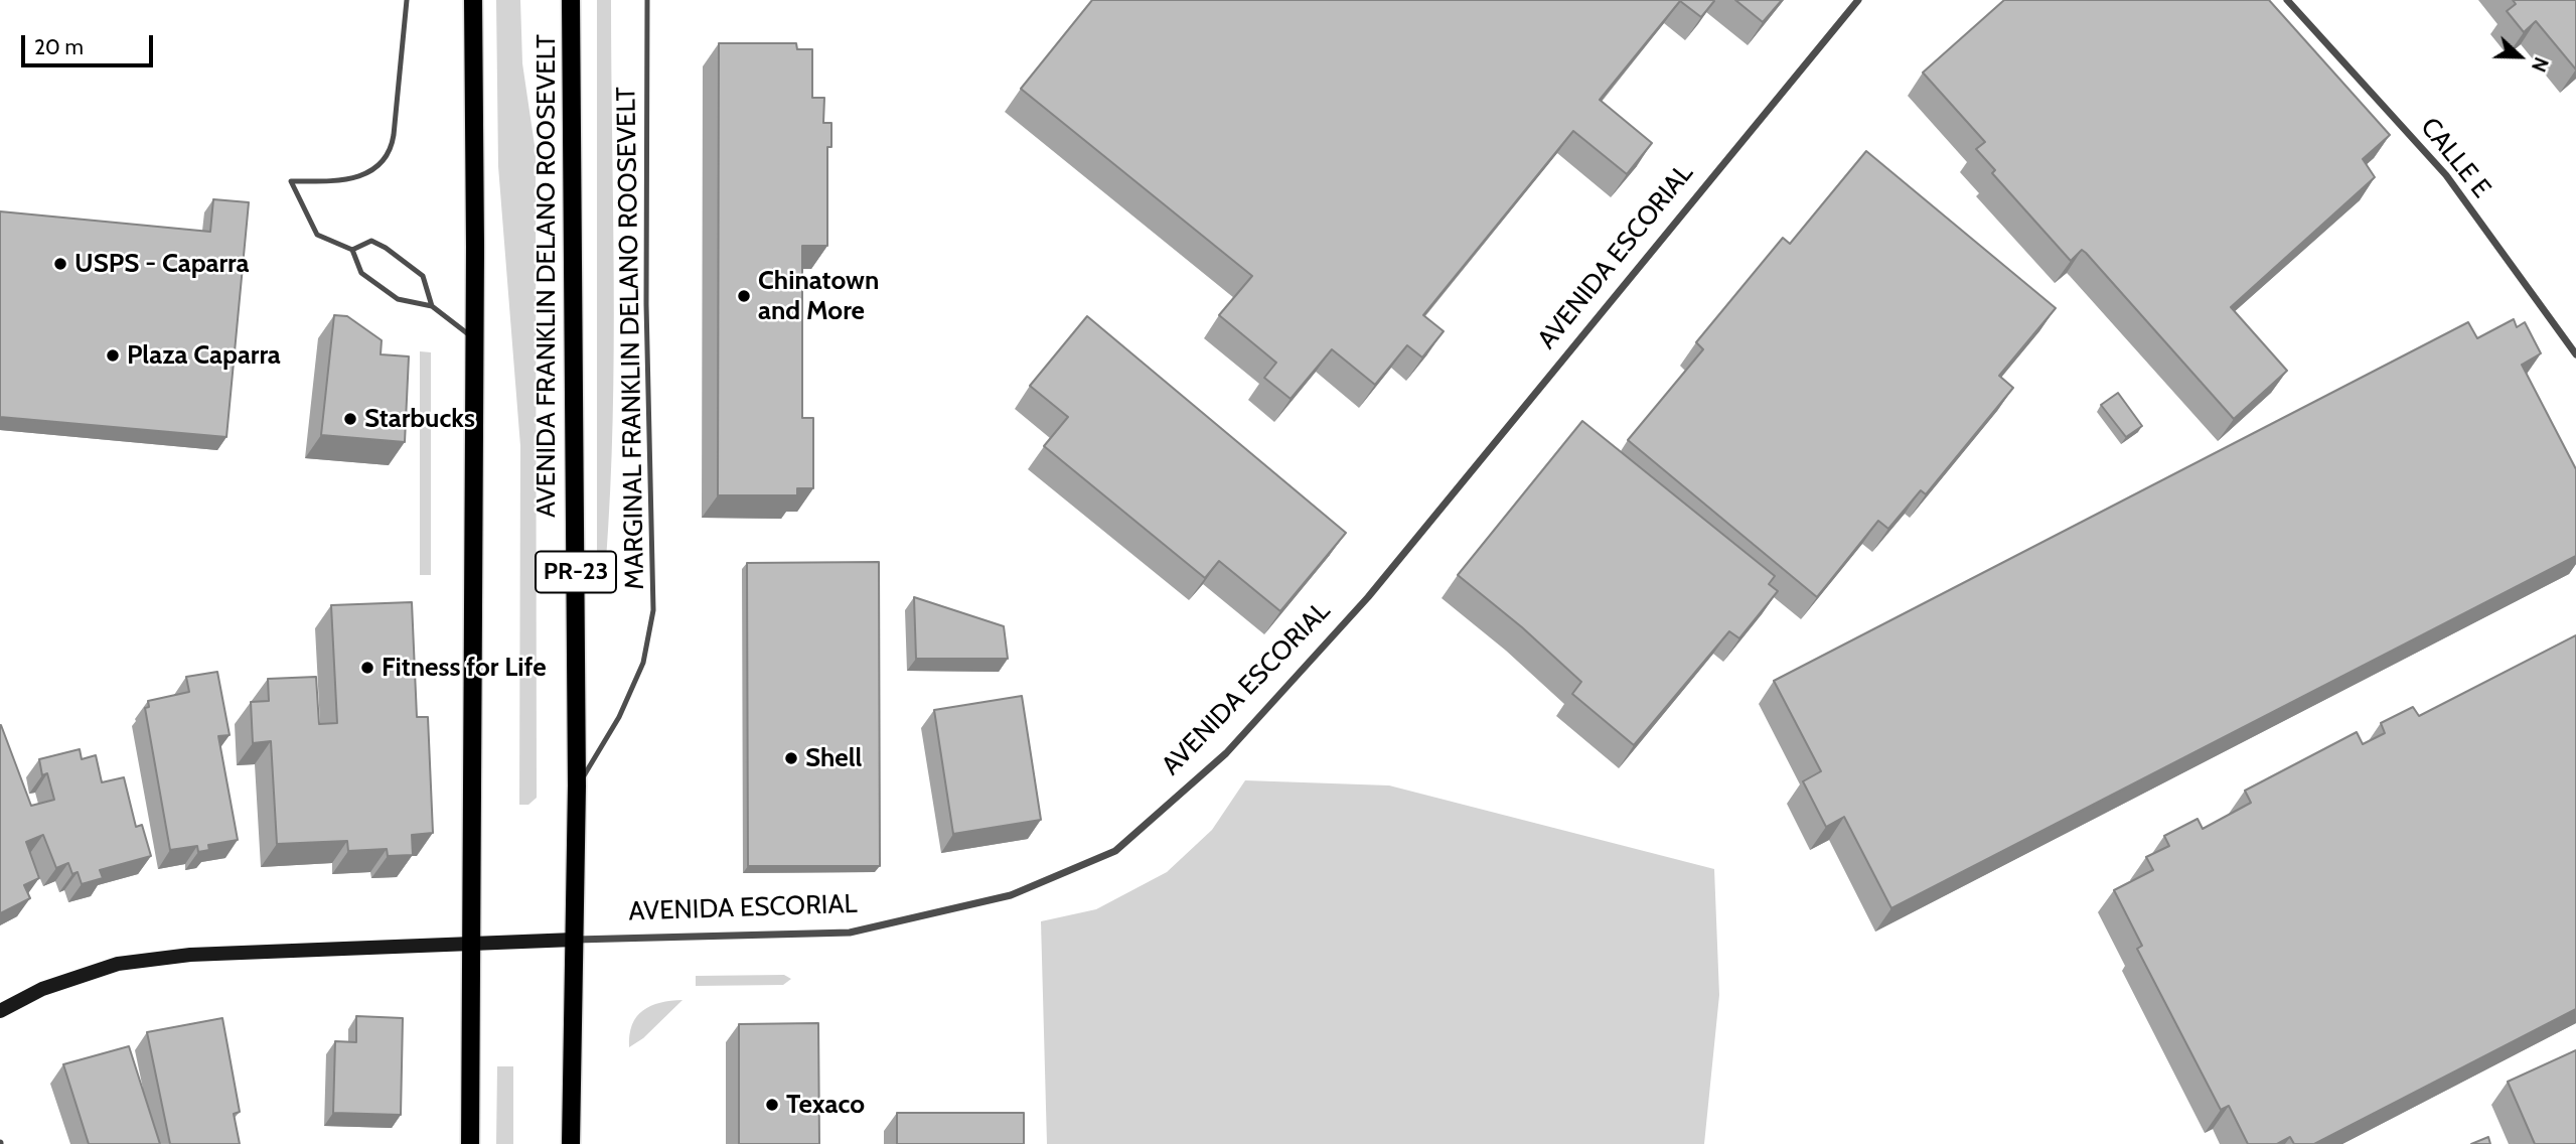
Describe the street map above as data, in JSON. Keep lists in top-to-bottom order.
{
  "streets": {
    "main road": ["AVENIDA FRANKLIN DELANO ROOSEVELT", "PR-23"],
    "street": ["CALLE E", "AVENIDA ESCORIAL"],
    "lane": ["MARGINAL FRANKLIN DELANO ROOSEVELT"]
  },
  "crossings": [
    ["AVENIDA ESCORIAL", "AVENIDA FRANKLIN DELANO ROOSEVELT"],
    ["AVENIDA FRANKLIN DELANO ROOSEVELT", "MARGINAL FRANKLIN DELANO ROOSEVELT"]
  ],
  "places": [
    "USPS - Caparra",
    "Chinatown and More",
    "Plaza Caparra",
    "Starbucks",
    "Fitness for Life",
    "Shell",
    "Texaco"
  ],
  "scale_bar": "20 m",
  "north": "right"
}
